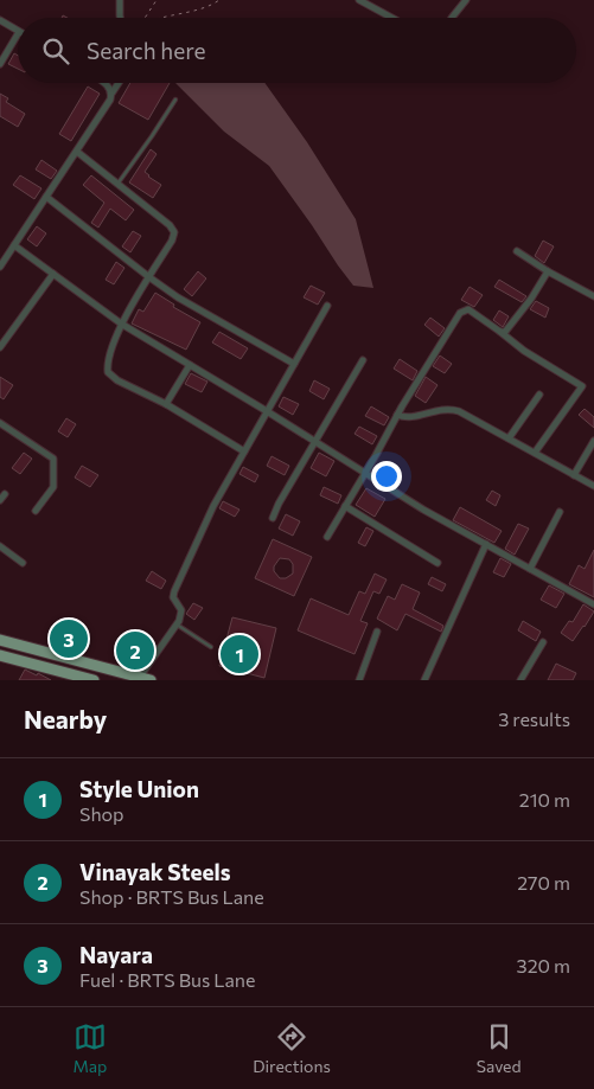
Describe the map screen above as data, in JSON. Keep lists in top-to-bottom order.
{
  "page": {
    "search": "Search here",
    "pins": ["3", "2", "1"],
    "heading": ["Nearby", "3 results"],
    "list": [
      {
        "mark": "1",
        "name": "Style Union",
        "note": "Shop",
        "value": "210 m"
      },
      {
        "mark": "2",
        "name": "Vinayak Steels",
        "note": "Shop · BRTS Bus Lane",
        "value": "270 m"
      },
      {
        "mark": "3",
        "name": "Nayara",
        "note": "Fuel · BRTS Bus Lane",
        "value": "320 m"
      }
    ],
    "nav": ["Map", "Directions", "Saved"]
  }
}
